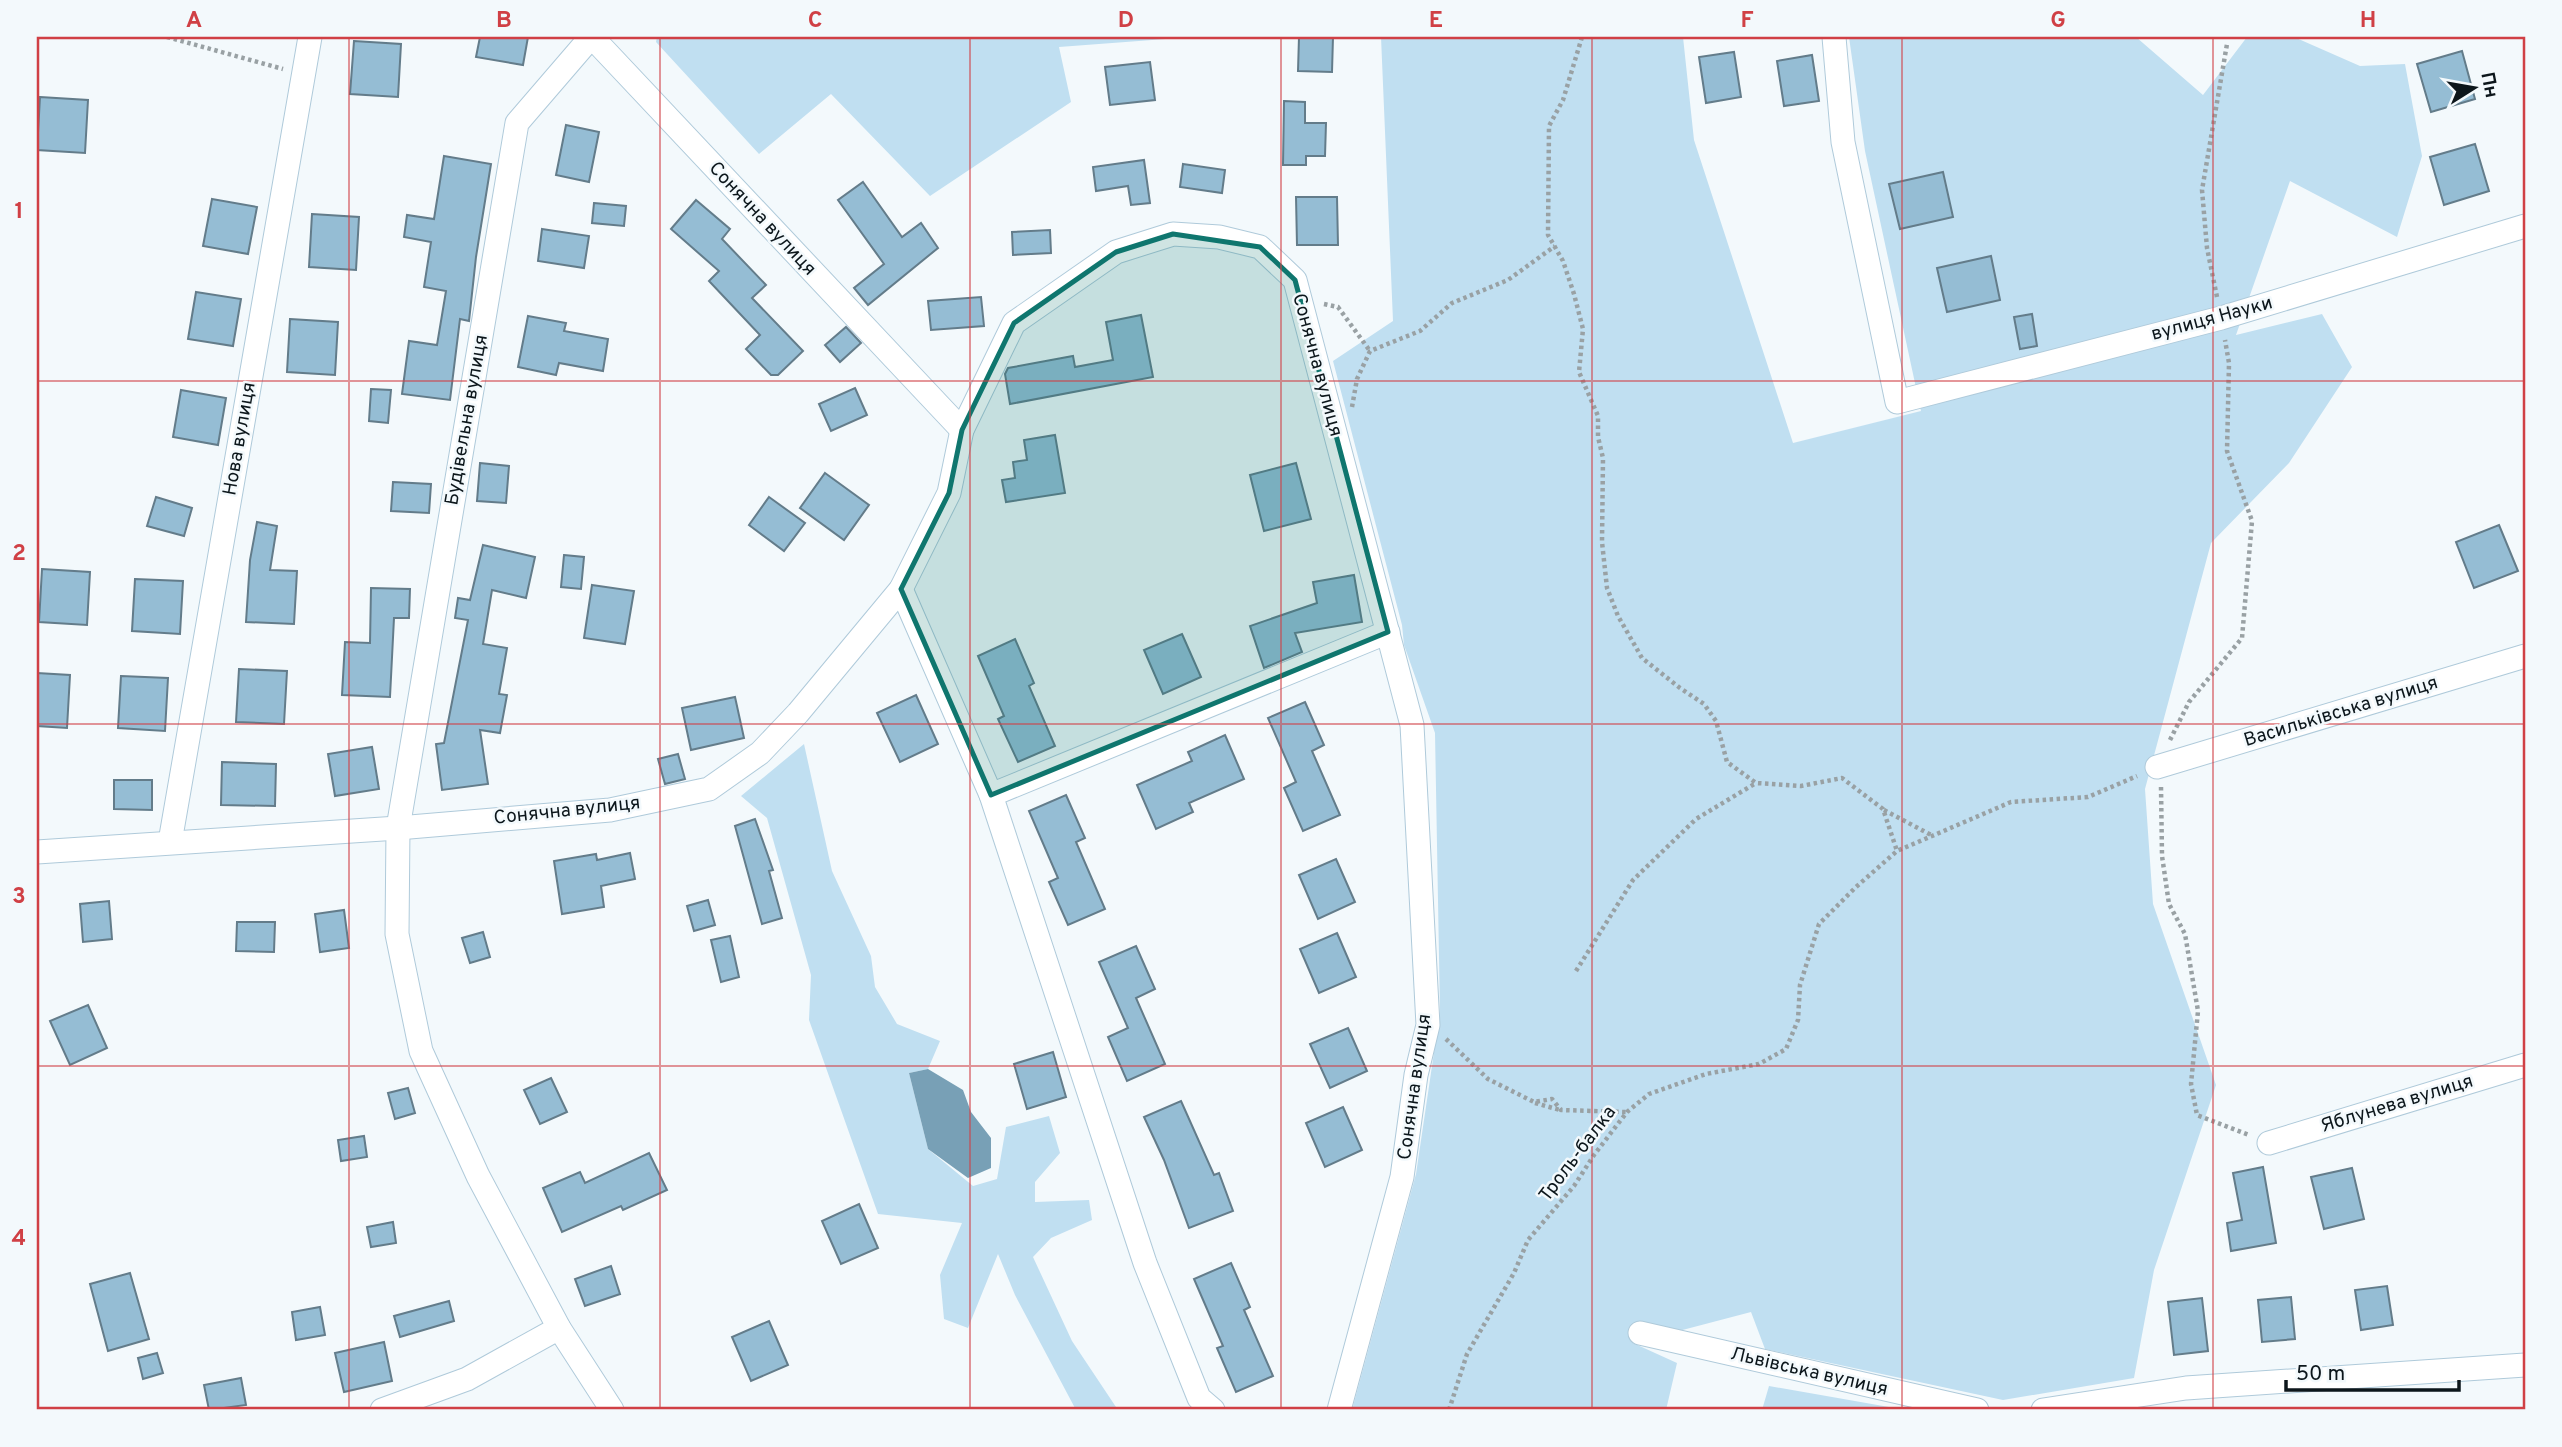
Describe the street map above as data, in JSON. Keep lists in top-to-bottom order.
{
  "streets": {
    "street": [
      "Сонячна вулиця",
      "вулиця Науки",
      "Будівельна вулиця",
      "Нова вулиця",
      "Васильківська вулиця",
      "Яблунева вулиця",
      "Львівська вулиця"
    ],
    "path": ["Троль-балка"]
  },
  "crossings": [
    ["Сонячна вулиця", "Будівельна вулиця"],
    ["Сонячна вулиця", "Нова вулиця"],
    ["Васильківська вулиця", "Троль-балка"]
  ],
  "scale_bar": "50 m",
  "north": "right",
  "grid": {
    "columns": [
      "A",
      "B",
      "C",
      "D",
      "E",
      "F",
      "G",
      "H"
    ],
    "rows": [
      "1",
      "2",
      "3",
      "4"
    ]
  }
}
